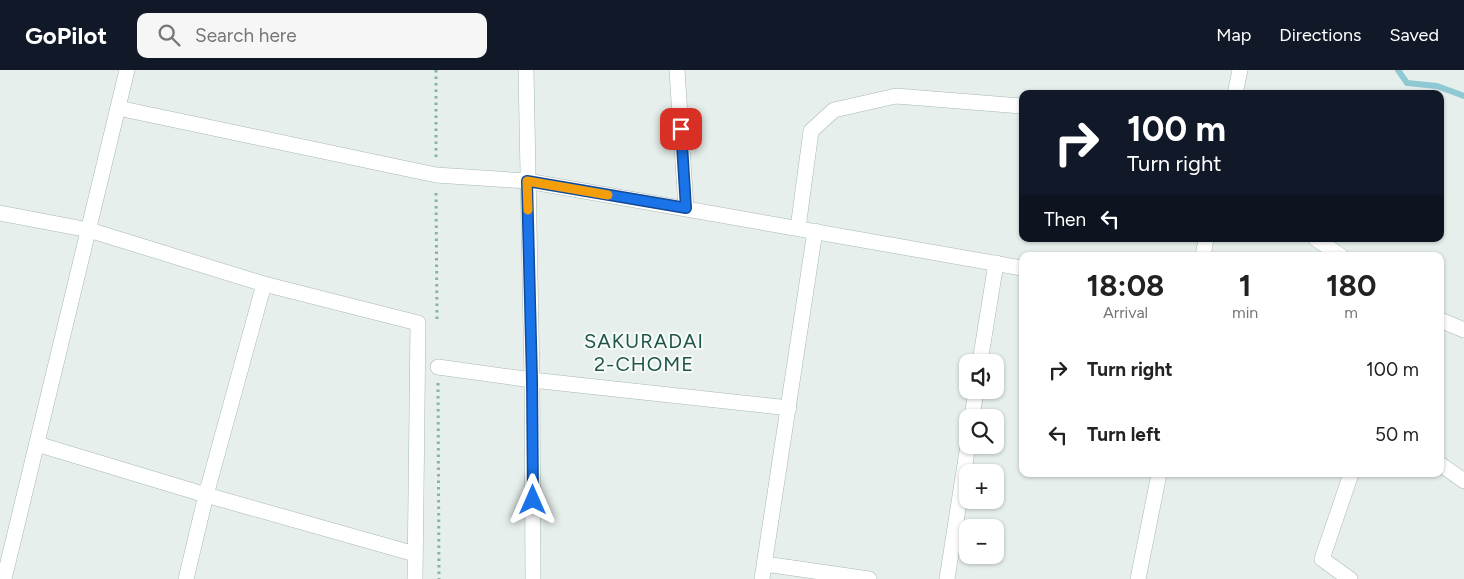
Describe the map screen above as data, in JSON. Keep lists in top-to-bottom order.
{
  "districts": ["SAKURADAI 2-CHOME"],
  "page": {
    "header": "GoPilot",
    "search": "Search here",
    "nav": ["Map", "Directions", "Saved"],
    "turn": ["100 m", "Turn right"],
    "then": "Then",
    "eta": [
      "18:08",
      "Arrival",
      "1",
      "min",
      "180",
      "m"
    ],
    "list": [
      {
        "name": "Turn right",
        "value": "100 m"
      },
      {
        "name": "Turn left",
        "value": "50 m"
      }
    ],
    "map_buttons": ["+", "−"]
  }
}
